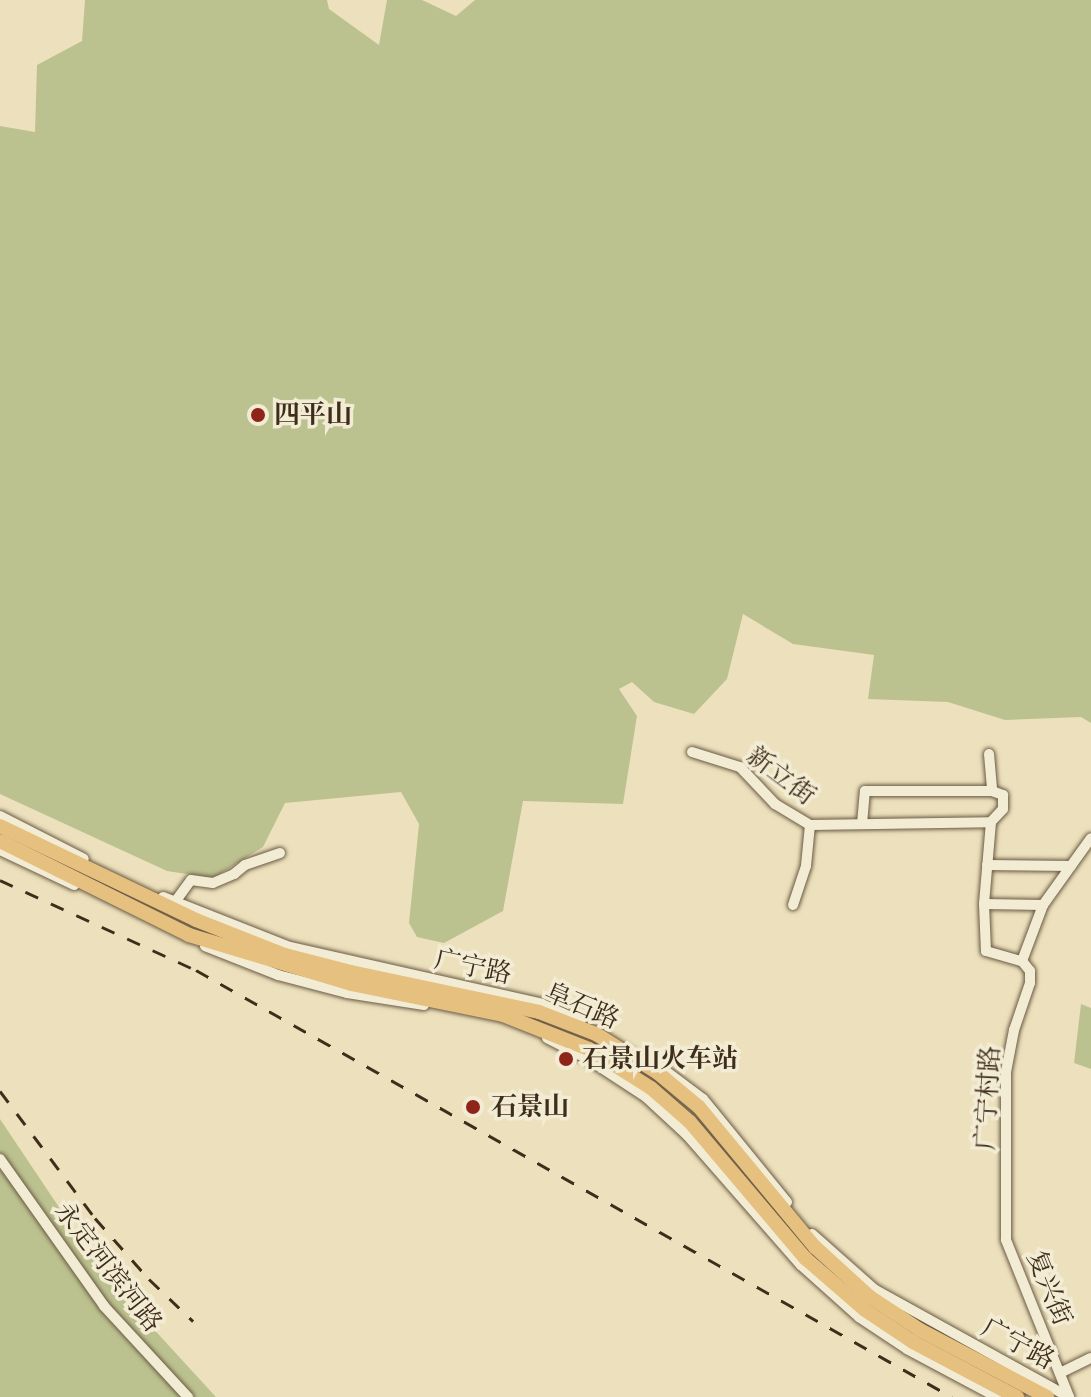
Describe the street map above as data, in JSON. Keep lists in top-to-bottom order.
{
  "streets": {
    "highway": ["阜石路"],
    "street": [
      "新立街",
      "广宁路",
      "广宁村路",
      "永定河滨河路",
      "复兴街"
    ]
  },
  "crossings": [
    ["广宁路", "复兴街"],
    ["广宁村路", "复兴街"]
  ],
  "places": ["四平山", "石景山火车站", "石景山"]
}
